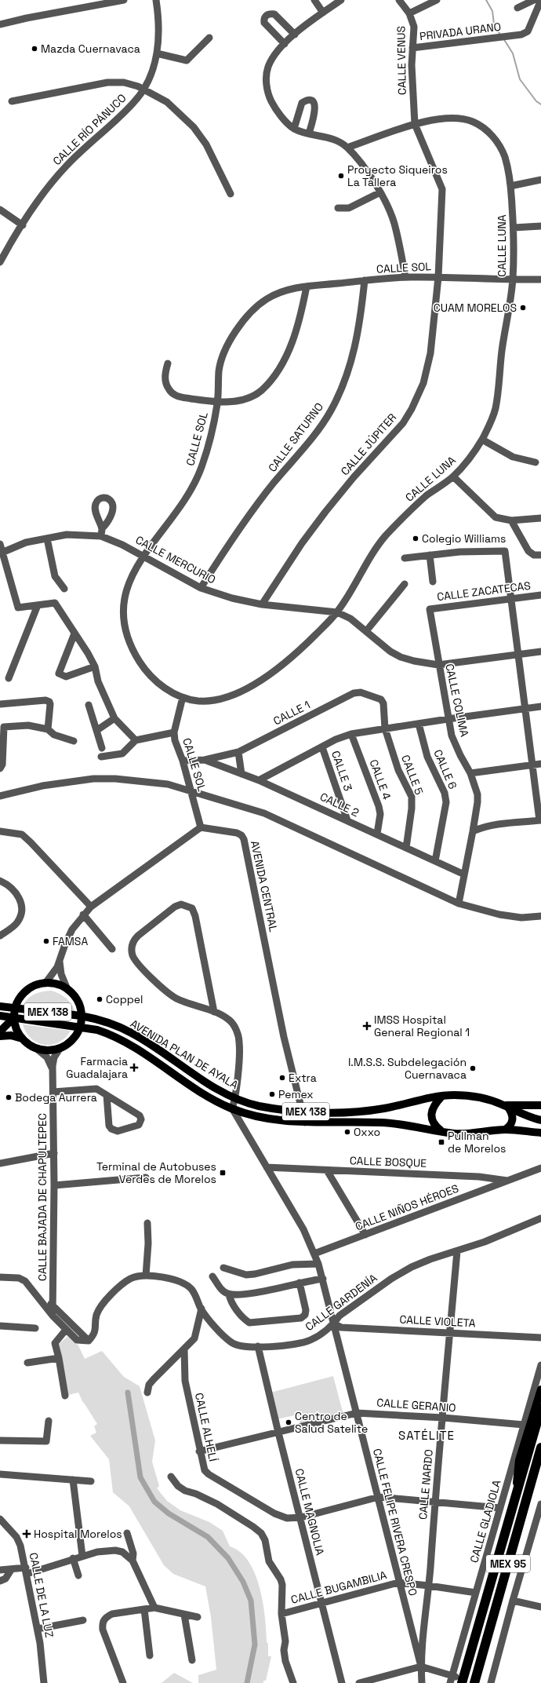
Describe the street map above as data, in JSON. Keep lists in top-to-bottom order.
{
  "streets": {
    "highway": ["MEX 95"],
    "main road": ["MEX 138", "AVENIDA PLAN DE AYALA"],
    "street": [
      "PRIVADA URANO",
      "CALLE VENUS",
      "CALLE RÍO PÁNUCO",
      "CALLE LUNA",
      "CALLE SOL",
      "CALLE SATURNO",
      "CALLE JÚPITER",
      "CALLE MERCURIO",
      "CALLE ZACATECAS",
      "CALLE COLIMA",
      "CALLE 1",
      "CALLE 6",
      "CALLE 3",
      "CALLE 5",
      "CALLE 4",
      "CALLE 2",
      "AVENIDA CENTRAL",
      "CALLE BOSQUE",
      "CALLE BAJADA DE CHAPULTEPEC",
      "CALLE NIÑOS HÉROES",
      "CALLE GARDENÍA",
      "CALLE VIOLETA",
      "CALLE GERANIO",
      "CALLE ALHELÍ",
      "CALLE NARDO",
      "CALLE MAGNOLIA",
      "CALLE GLADIOLA",
      "CALLE FELIPE RIVERA CRESPO",
      "CALLE BUGAMBILIA",
      "CALLE DE LA LUZ"
    ]
  },
  "crossings": [
    ["PRIVADA URANO", "CALLE VENUS"],
    ["CALLE VENUS", "CALLE LUNA"],
    ["CALLE VENUS", "CALLE SOL"],
    ["CALLE VENUS", "CALLE JÚPITER"],
    ["CALLE LUNA", "CALLE SOL"],
    ["CALLE LUNA", "CALLE MERCURIO"],
    ["CALLE SOL", "CALLE SATURNO"],
    ["CALLE SOL", "CALLE JÚPITER"],
    ["CALLE SOL", "CALLE MERCURIO"],
    ["CALLE SOL", "CALLE 1"],
    ["CALLE SOL", "AVENIDA CENTRAL"],
    ["CALLE SATURNO", "CALLE MERCURIO"],
    ["CALLE JÚPITER", "CALLE MERCURIO"],
    ["CALLE MERCURIO", "CALLE COLIMA"],
    ["CALLE ZACATECAS", "CALLE COLIMA"],
    ["CALLE COLIMA", "CALLE 2"],
    ["CALLE 1", "CALLE 5"],
    ["CALLE 1", "CALLE 2"],
    ["CALLE 6", "CALLE 2"],
    ["CALLE 3", "CALLE 2"],
    ["CALLE 5", "CALLE 2"],
    ["CALLE 4", "CALLE 2"],
    ["AVENIDA CENTRAL", "AVENIDA PLAN DE AYALA"],
    ["AVENIDA PLAN DE AYALA", "CALLE FELIPE RIVERA CRESPO"],
    ["CALLE BOSQUE", "CALLE NIÑOS HÉROES"],
    ["CALLE BOSQUE", "CALLE FELIPE RIVERA CRESPO"],
    ["CALLE NIÑOS HÉROES", "CALLE FELIPE RIVERA CRESPO"],
    ["CALLE GARDENÍA", "CALLE VIOLETA"],
    ["CALLE GARDENÍA", "CALLE NARDO"],
    ["CALLE GARDENÍA", "CALLE MAGNOLIA"],
    ["CALLE GARDENÍA", "CALLE FELIPE RIVERA CRESPO"],
    ["CALLE VIOLETA", "CALLE NARDO"],
    ["CALLE VIOLETA", "CALLE FELIPE RIVERA CRESPO"],
    ["CALLE GERANIO", "CALLE ALHELÍ"],
    ["CALLE GERANIO", "CALLE NARDO"],
    ["CALLE GERANIO", "CALLE MAGNOLIA"],
    ["CALLE GERANIO", "CALLE GLADIOLA"],
    ["CALLE GERANIO", "CALLE FELIPE RIVERA CRESPO"],
    ["CALLE ALHELÍ", "CALLE MAGNOLIA"],
    ["CALLE NARDO", "CALLE FELIPE RIVERA CRESPO"],
    ["CALLE NARDO", "CALLE BUGAMBILIA"],
    ["CALLE MAGNOLIA", "CALLE BUGAMBILIA"],
    ["CALLE GLADIOLA", "MEX 95"],
    ["CALLE GLADIOLA", "CALLE BUGAMBILIA"],
    ["CALLE FELIPE RIVERA CRESPO", "CALLE BUGAMBILIA"]
  ],
  "districts": ["SATÉLITE"],
  "places": {
    "other": [
      "Mazda Cuernavaca",
      "Proyecto Siqueiros La Tallera",
      "CUAM MORELOS",
      "Colegio Williams",
      "FAMSA",
      "Coppel",
      "I.M.S.S. Subdelegación Cuernavaca",
      "Extra",
      "Pemex",
      "Bodega Aurrera",
      "Oxxo",
      "Centro de Salud Satelite"
    ],
    "health": ["IMSS Hospital General Regional 1", "Farmacia Guadalajara", "Hospital Morelos"],
    "transit": ["Pullman de Morelos", "Terminal de Autobuses Verdes de Morelos"]
  }
}
